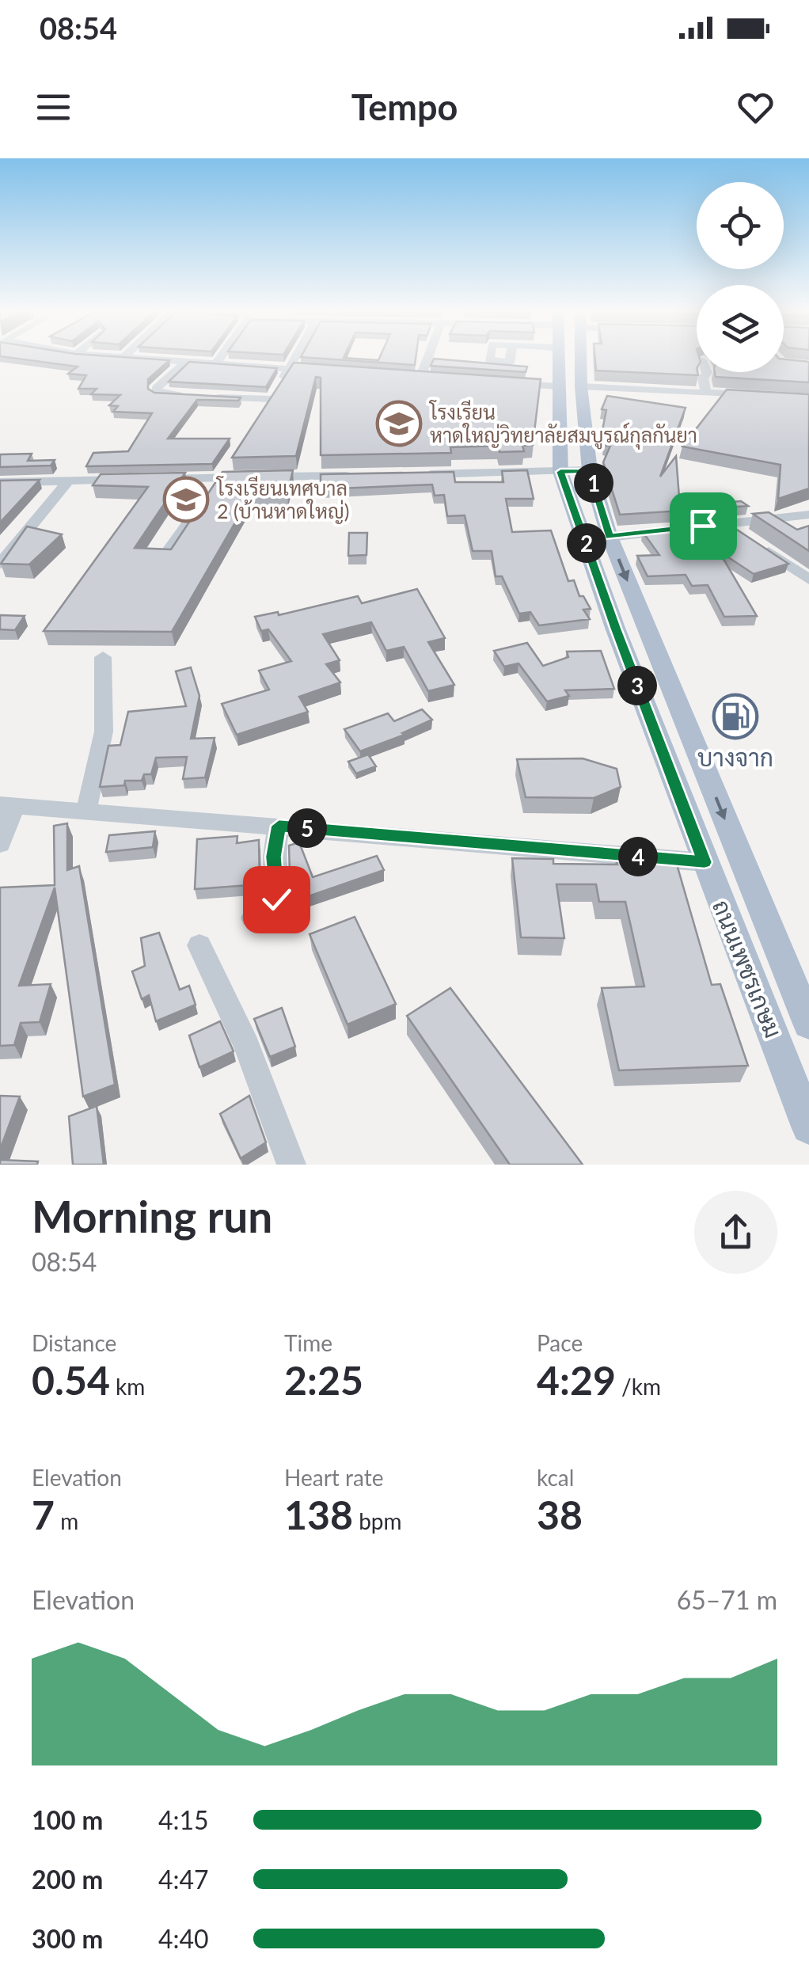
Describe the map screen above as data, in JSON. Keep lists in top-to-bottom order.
{
  "streets": {
    "main road": ["ถนนเพชรเกษม"]
  },
  "places": {
    "school or university": ["โรงเรียน หาดใหญ่วิทยาลัยสมบูรณ์กุลกันยา", "โรงเรียนเทศบาล 2 (บ้านหาดใหญ่)"],
    "fuel station": ["บางจาก"]
  },
  "page": {
    "status": "08:54",
    "header": "Tempo",
    "pins": [
      "1",
      "2",
      "3",
      "5",
      "4"
    ],
    "heading": ["Morning run", "08:54"],
    "stats": [
      ["Distance", "0.54 km"],
      ["Time", "2:25"],
      ["Pace", "4:29 /km"],
      ["Elevation", "7 m"],
      ["Heart rate", "138 bpm"],
      ["kcal", "38"]
    ],
    "chart": ["Elevation", "65–71 m"],
    "list": [
      {
        "name": "100 m",
        "note": "4:15"
      },
      {
        "name": "200 m",
        "note": "4:47"
      },
      {
        "name": "300 m",
        "note": "4:40"
      }
    ]
  }
}
